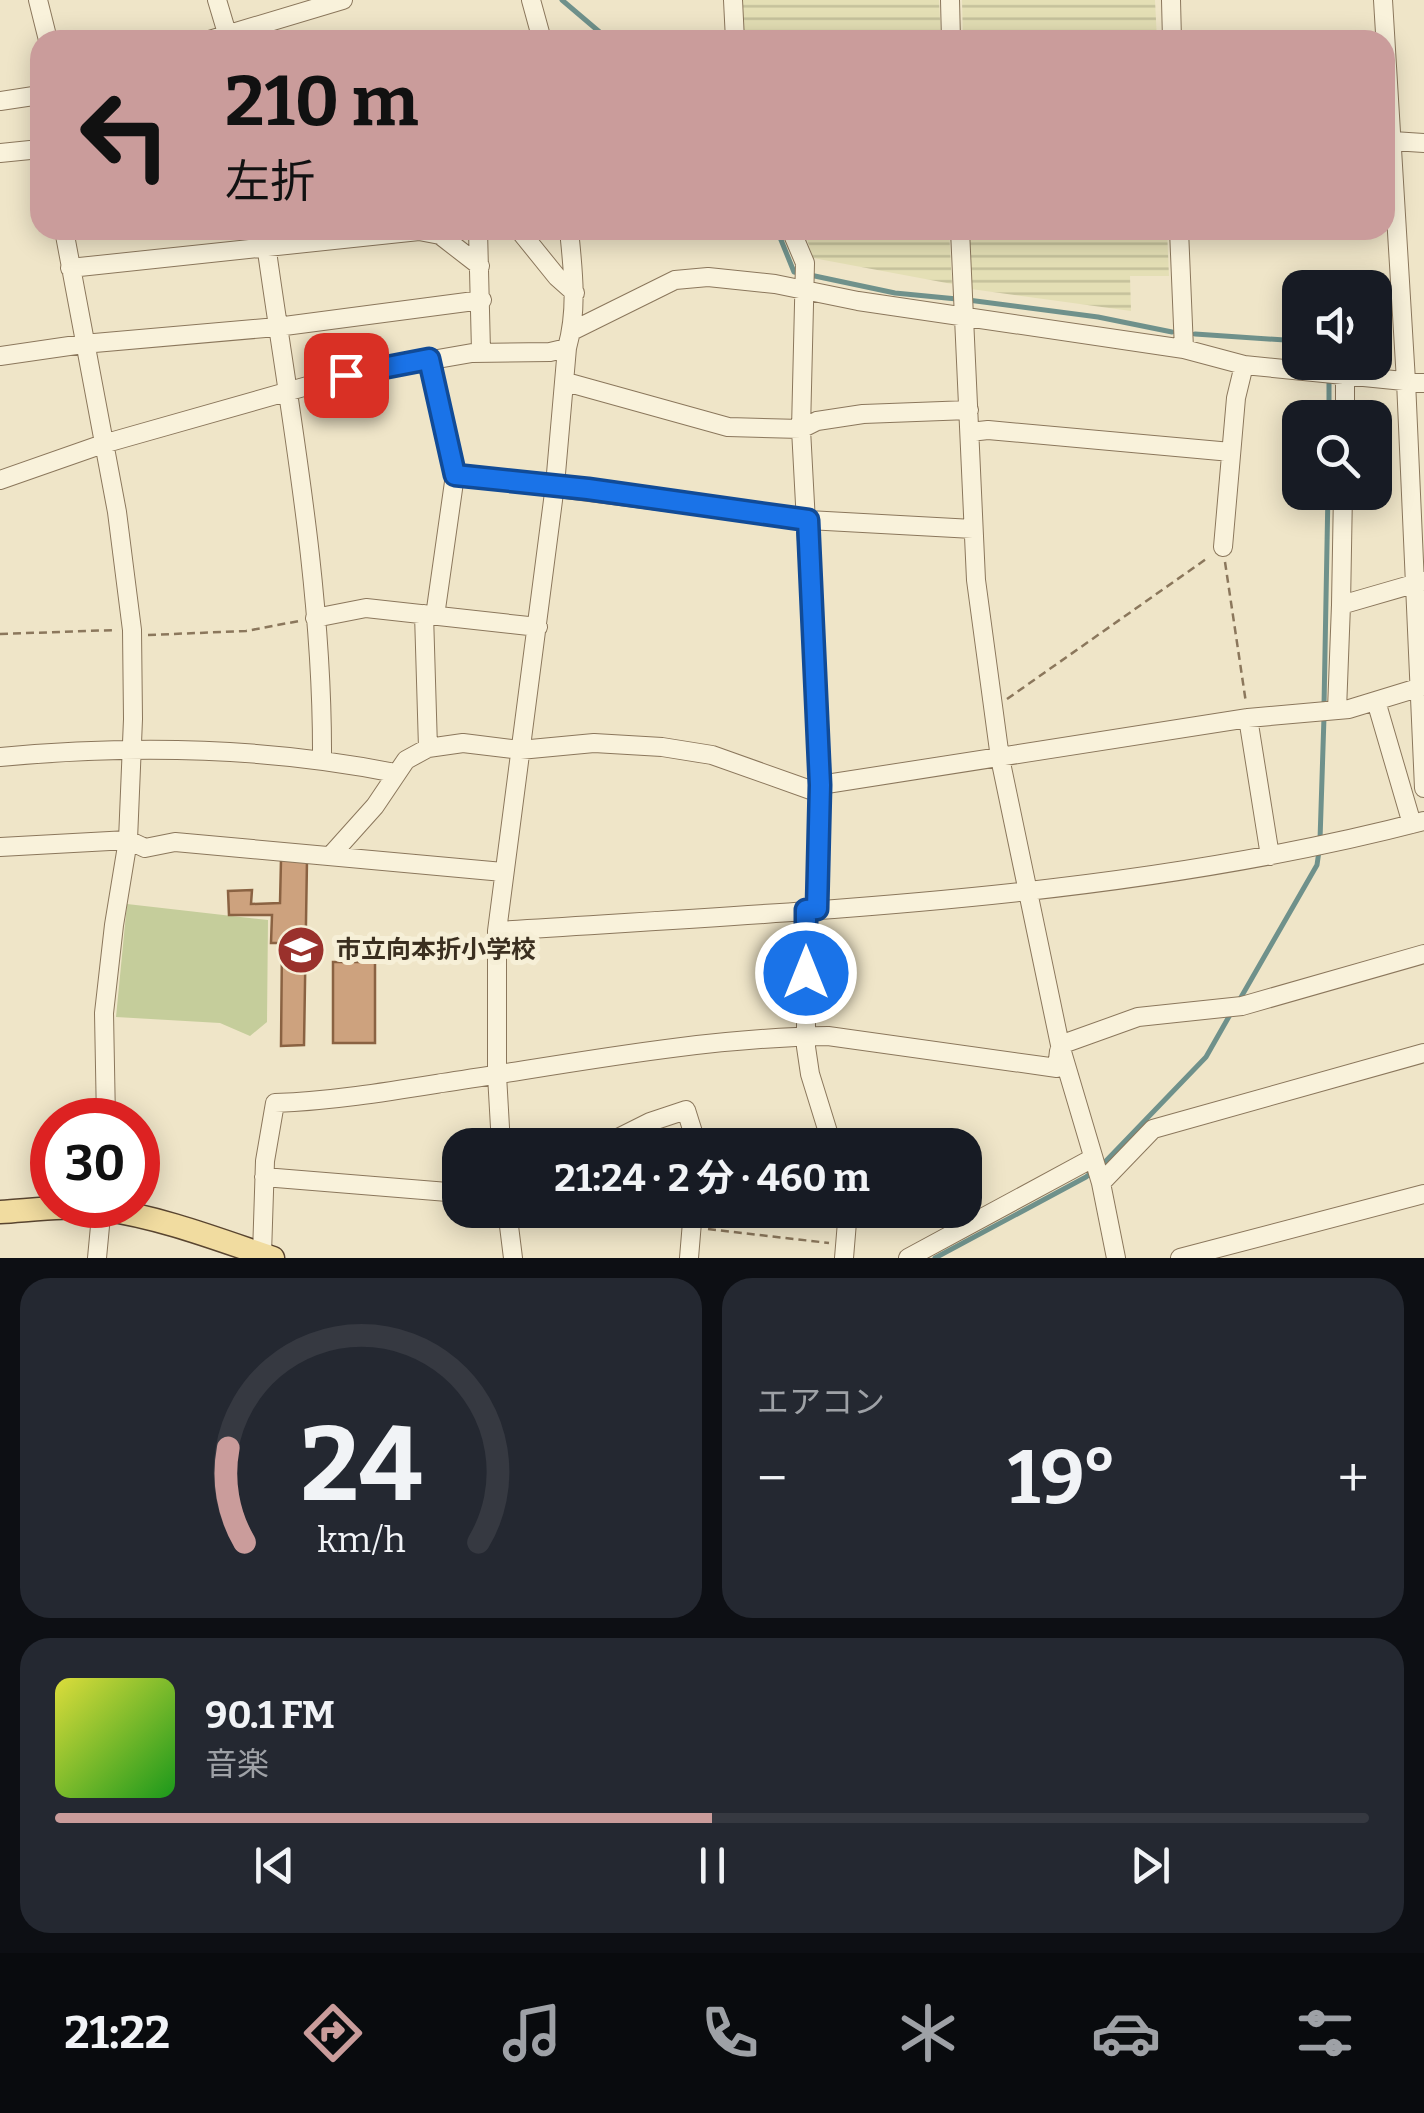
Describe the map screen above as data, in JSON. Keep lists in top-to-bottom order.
{
  "places": {
    "school or university": ["市立向本折小学校"]
  },
  "page": {
    "turn": ["210 m", "左折"],
    "limit": "30",
    "trip": "21:24 · 2 分 · 460 m",
    "tile": "エアコン",
    "heat": ["−", "19°", "+"],
    "song": ["90.1 FM", "音楽"],
    "tabs": "21:22",
    "gauge": ["24", "km/h"]
  }
}
